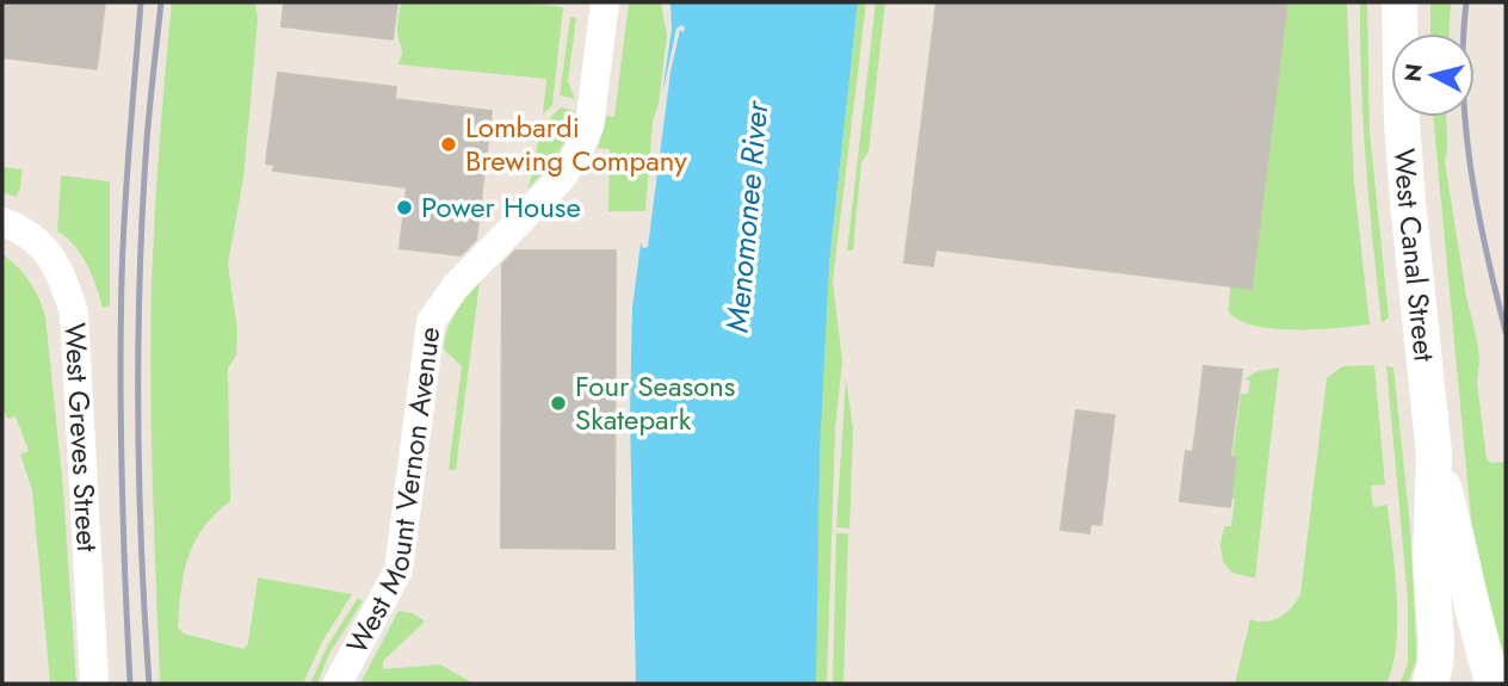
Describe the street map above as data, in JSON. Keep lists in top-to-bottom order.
{
  "streets": {
    "street": ["West Canal Street", "West Greves Street", "West Mount Vernon Avenue"]
  },
  "water": ["Menomonee River"],
  "places": ["Lombardi Brewing Company", "Power House", "Four Seasons Skatepark"],
  "north": "left"
}
